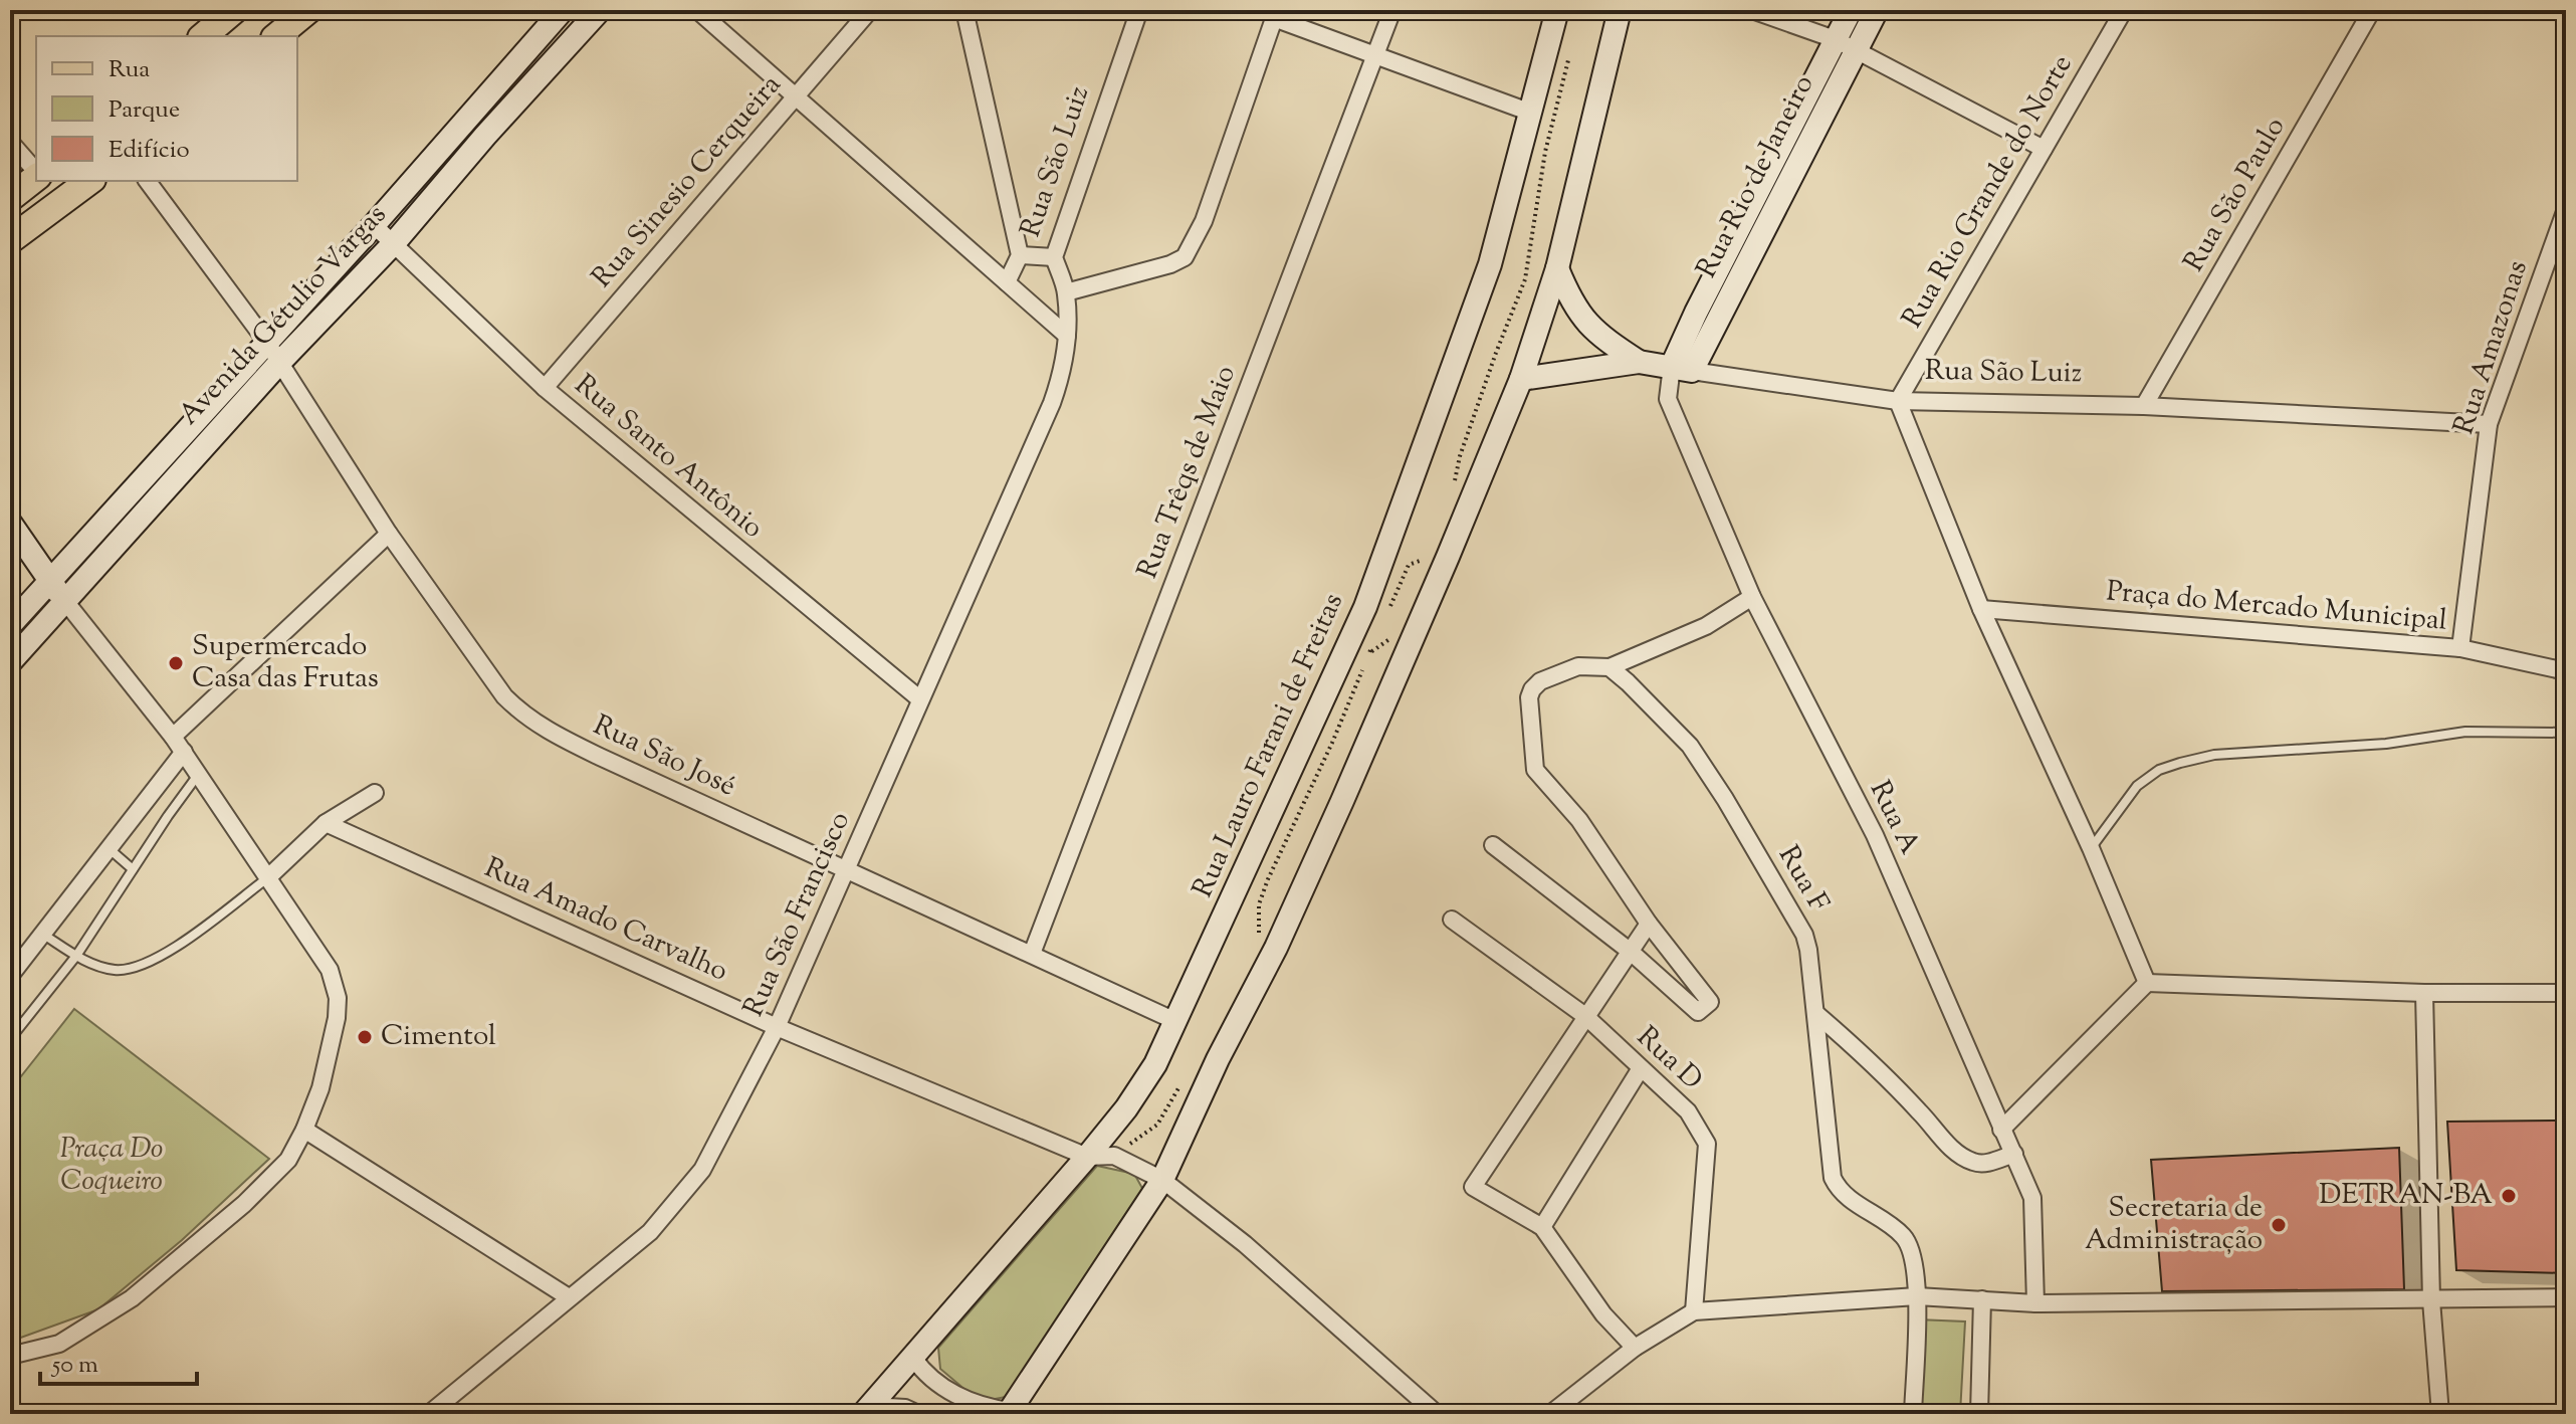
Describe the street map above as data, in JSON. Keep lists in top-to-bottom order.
{
  "streets": {
    "street": [
      "Rua São Luiz",
      "Rua Rio de Janeiro",
      "Rua Sinesio Cerqueira",
      "Rua Rio Grande do Norte",
      "Rua São Paulo",
      "Avenida Gétulio Vargas",
      "Rua Amazonas",
      "Rua Santo Antônio",
      "Rua Trêqs de Maio",
      "Praça do Mercado Municipal",
      "Rua Lauro Farani de Freitas",
      "Rua São José",
      "Rua A",
      "Rua F",
      "Rua São Francisco",
      "Rua Amado Carvalho",
      "Rua D"
    ]
  },
  "crossings": [
    ["Rua São Luiz", "Rua Rio de Janeiro"],
    ["Rua São Luiz", "Rua Rio Grande do Norte"],
    ["Rua São Luiz", "Rua São Paulo"],
    ["Rua São Luiz", "Rua Amazonas"],
    ["Rua São Luiz", "Rua A"],
    ["Rua São Luiz", "Rua São Francisco"],
    ["Rua Rio de Janeiro", "Rua A"],
    ["Rua Sinesio Cerqueira", "Rua Santo Antônio"],
    ["Avenida Gétulio Vargas", "Rua Santo Antônio"],
    ["Avenida Gétulio Vargas", "Rua São José"],
    ["Rua Amazonas", "Praça do Mercado Municipal"],
    ["Rua Santo Antônio", "Rua São Francisco"],
    ["Rua Trêqs de Maio", "Rua São José"],
    ["Rua Lauro Farani de Freitas", "Rua São José"],
    ["Rua Lauro Farani de Freitas", "Rua Amado Carvalho"],
    ["Rua São José", "Rua São Francisco"],
    ["Rua São Francisco", "Rua Amado Carvalho"]
  ],
  "parks": ["Praça Do Coqueiro"],
  "places": [
    "Supermercado Casa das Frutas",
    "Cimentol",
    "DETRAN-BA",
    "Secretaria de Administração"
  ],
  "legend": ["Rua", "Parque", "Edifício"],
  "scale_bar": "50 m"
}
